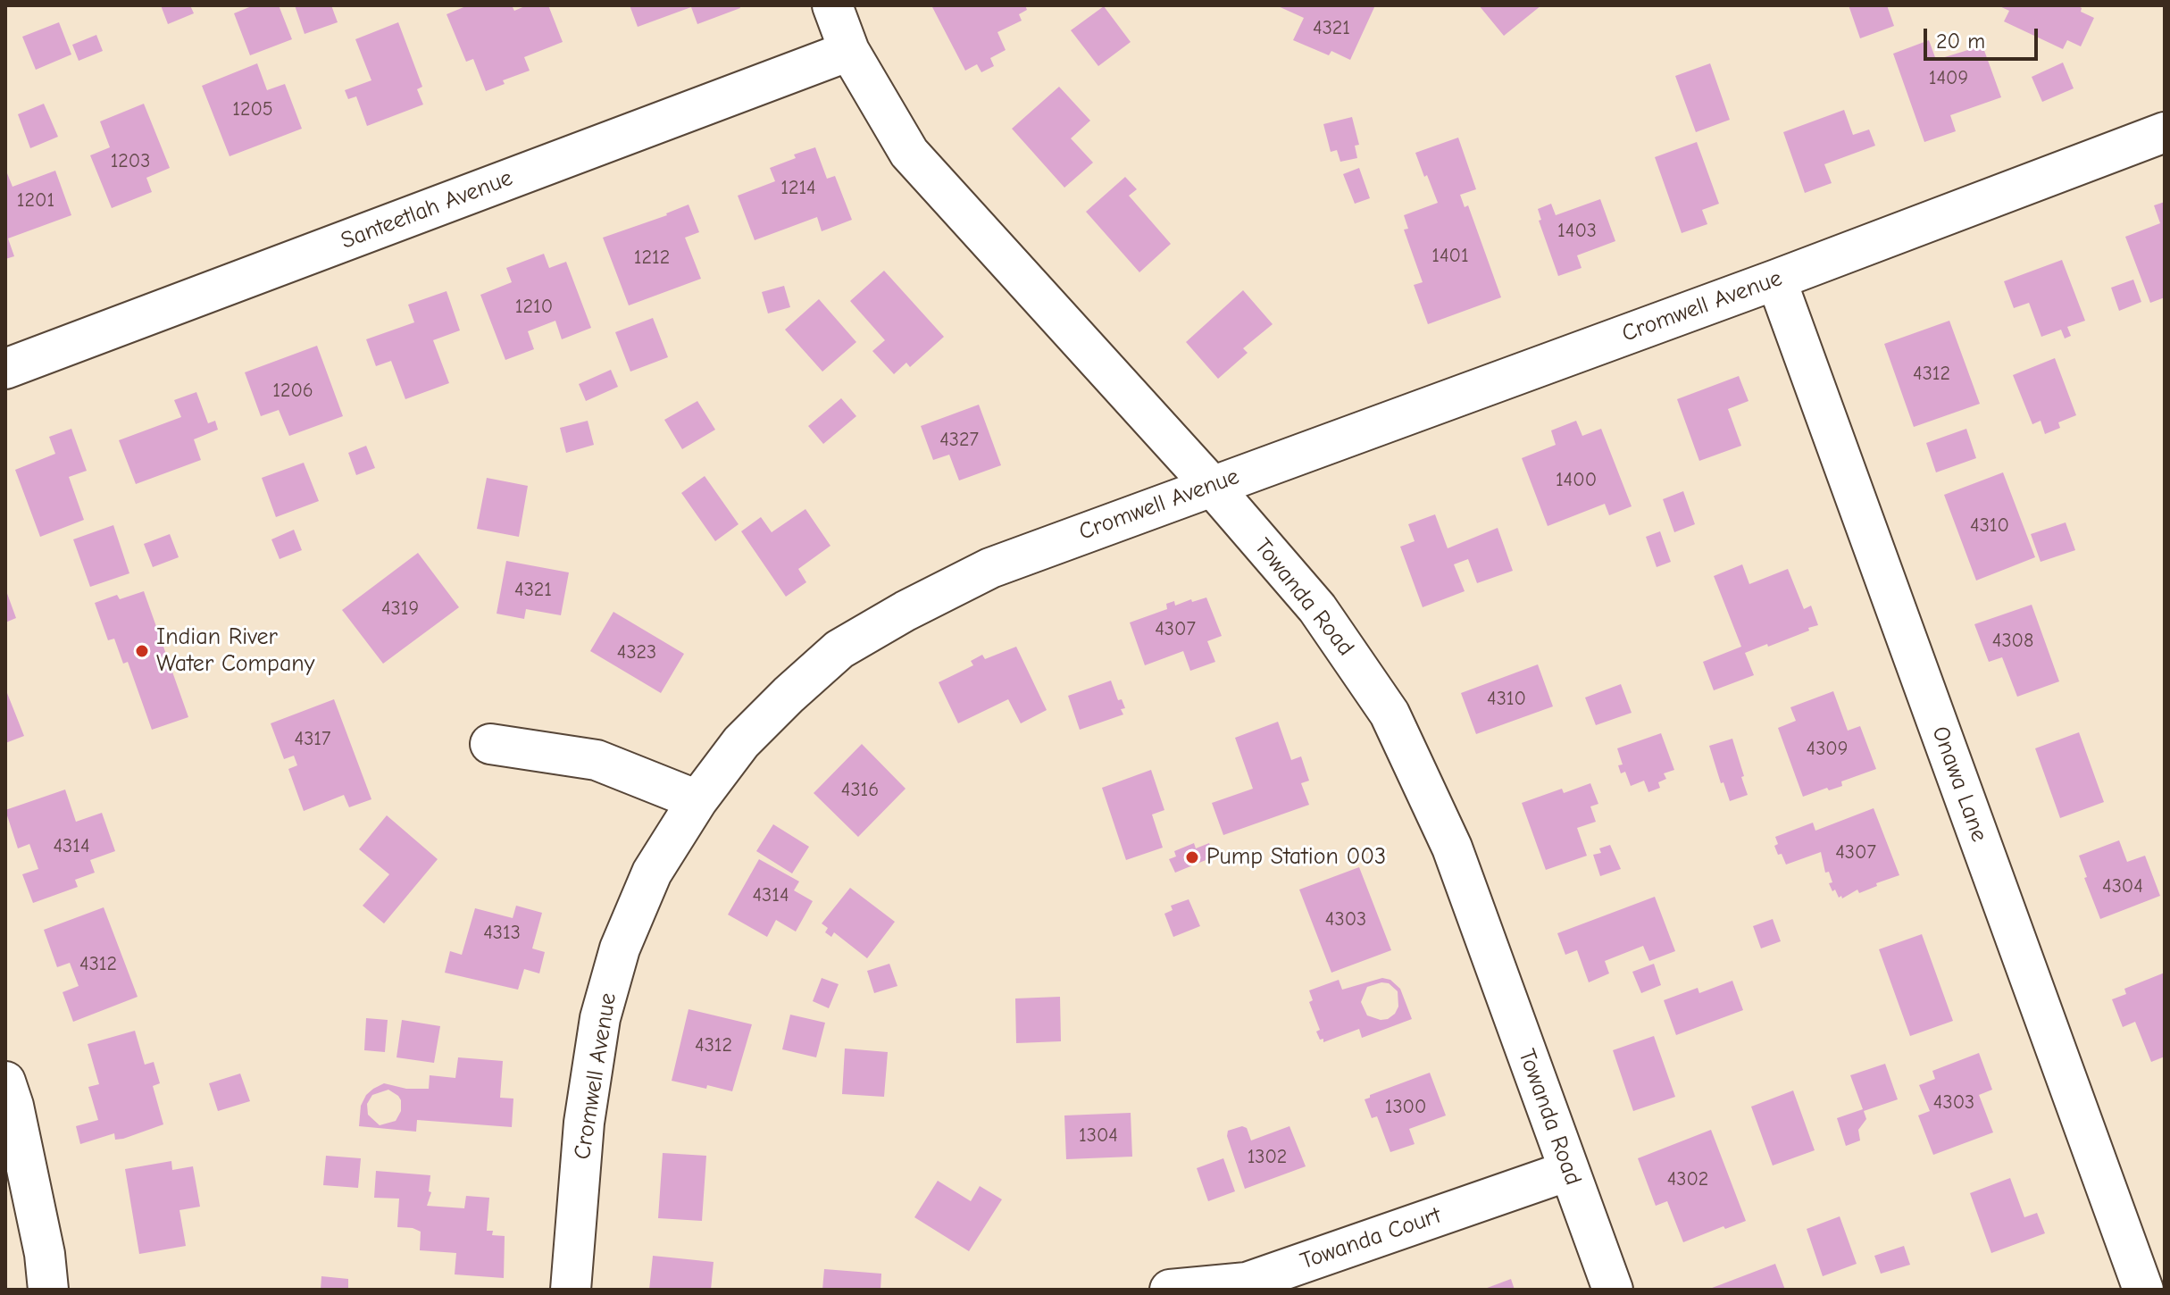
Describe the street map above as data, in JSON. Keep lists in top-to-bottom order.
{
  "streets": {
    "street": [
      "Santeetlah Avenue",
      "Cromwell Avenue",
      "Towanda Road",
      "Onawa Lane",
      "Towanda Court"
    ]
  },
  "crossings": [
    ["Santeetlah Avenue", "Towanda Road"],
    ["Cromwell Avenue", "Towanda Road"],
    ["Cromwell Avenue", "Onawa Lane"],
    ["Towanda Road", "Towanda Court"]
  ],
  "places": ["Indian River Water Company", "Pump Station 003"],
  "house_numbers": [
    "4321",
    "1409",
    "1205",
    "1203",
    "1214",
    "1201",
    "1403",
    "1401",
    "1212",
    "1210",
    "4312",
    "1206",
    "4327",
    "1400",
    "4310",
    "4321",
    "4319",
    "4307",
    "4308",
    "4323",
    "4310",
    "4317",
    "4309",
    "4316",
    "4314",
    "4307",
    "4304",
    "4314",
    "4303",
    "4313",
    "4312",
    "4312",
    "4303",
    "1300",
    "1304",
    "1302",
    "4302"
  ],
  "scale_bar": "20 m"
}
